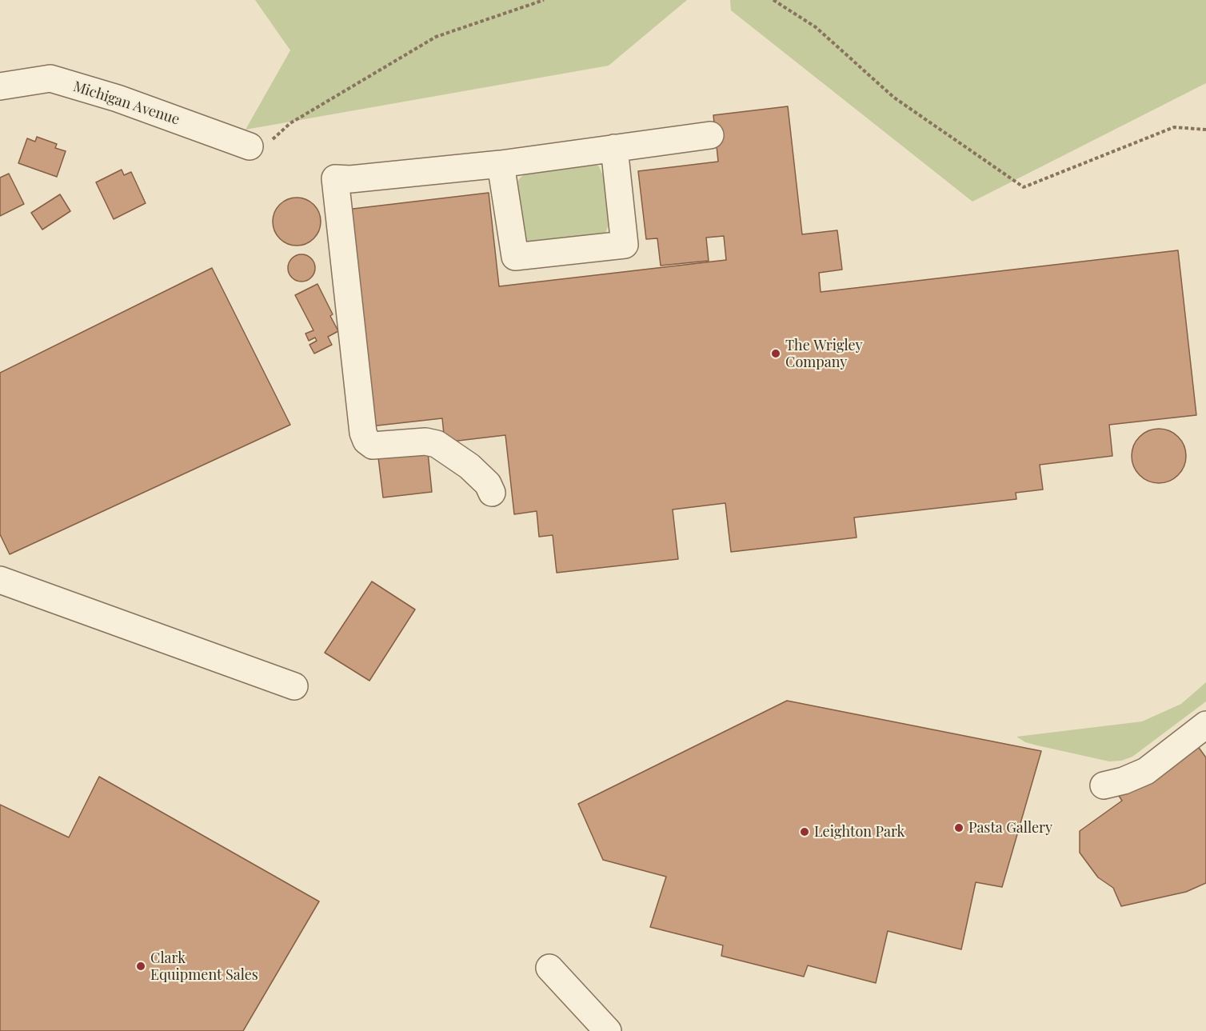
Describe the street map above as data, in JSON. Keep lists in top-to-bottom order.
{
  "streets": {
    "street": ["Michigan Avenue"]
  },
  "places": [
    "The Wrigley Company",
    "Pasta Gallery",
    "Leighton Park",
    "Clark Equipment Sales"
  ]
}
